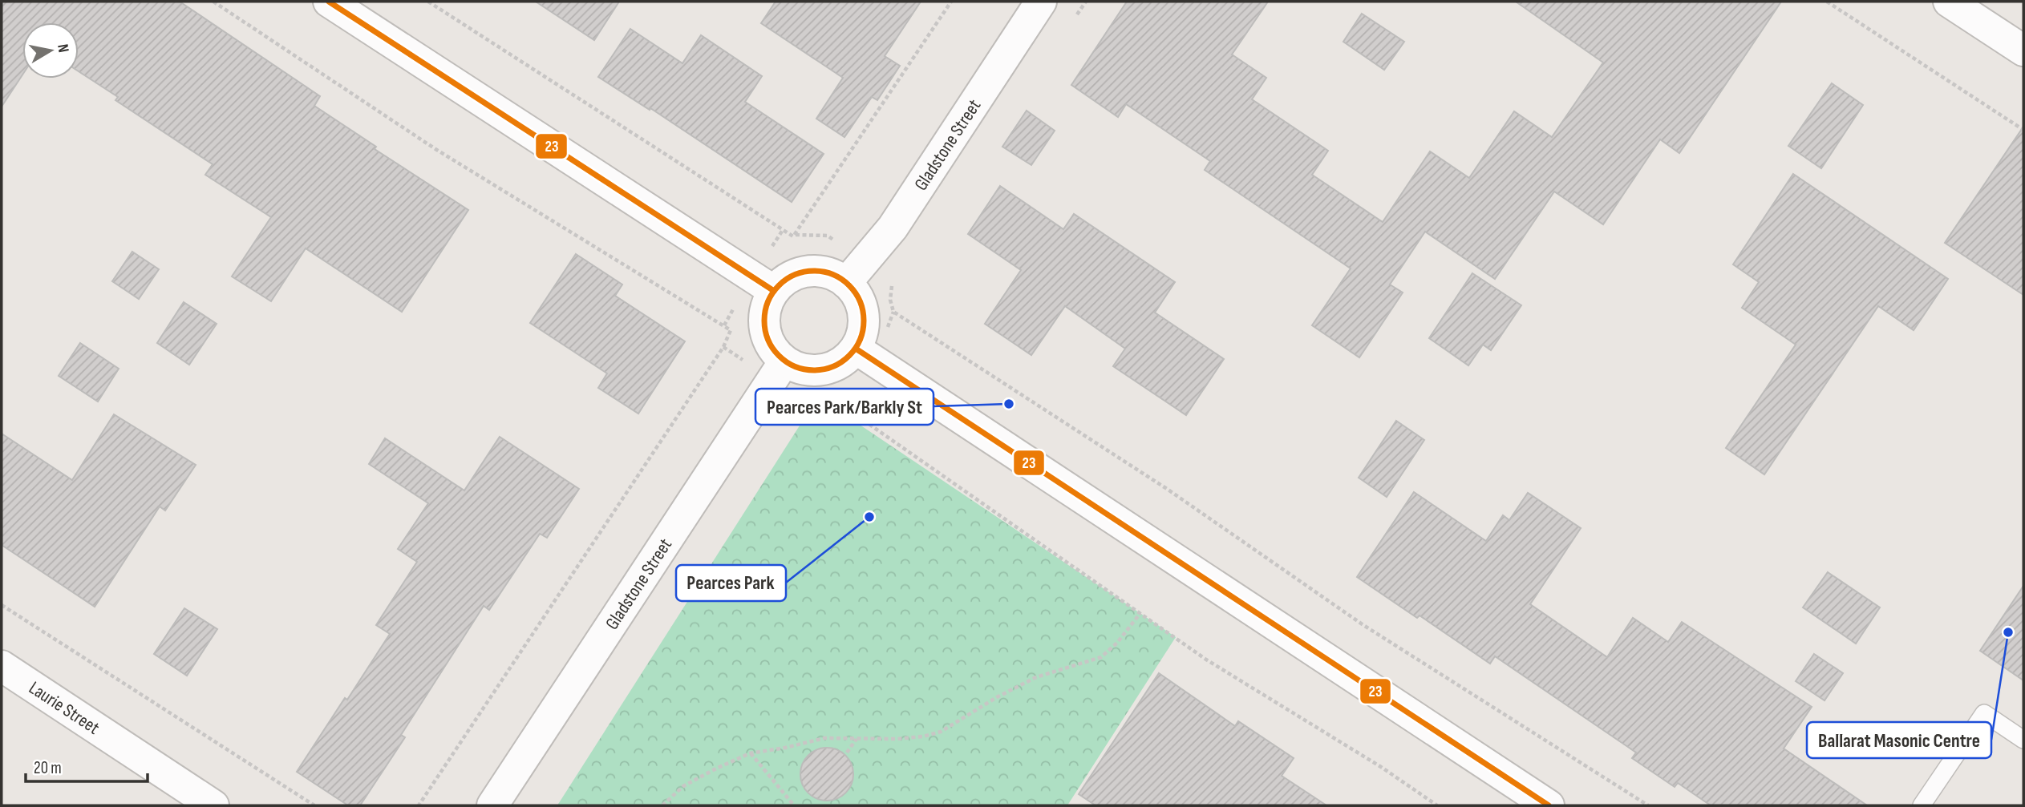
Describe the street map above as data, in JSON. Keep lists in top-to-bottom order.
{
  "streets": {
    "main road": ["Gladstone Street", "Laurie Street"]
  },
  "places": ["Pearces Park/Barkly St", "Pearces Park", "Ballarat Masonic Centre"],
  "lines": ["transit line 23"],
  "scale_bar": "20 m",
  "north": "right"
}
